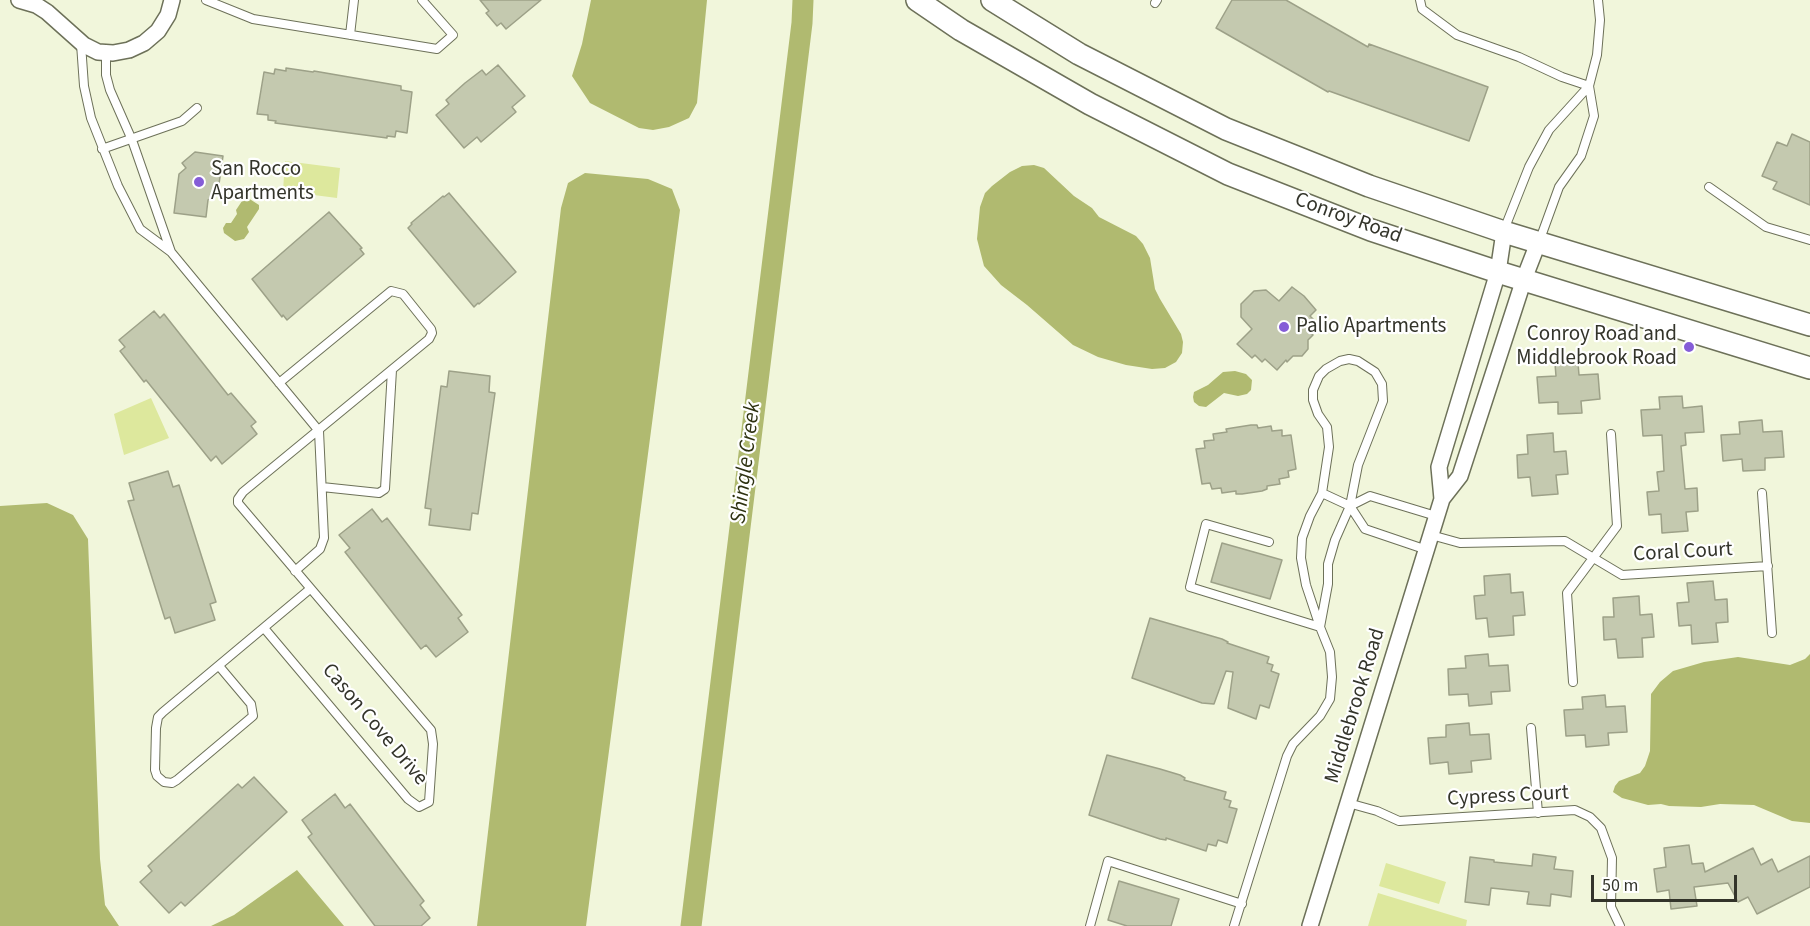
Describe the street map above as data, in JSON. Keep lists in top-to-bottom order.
{
  "streets": {
    "main road": ["Conroy Road"],
    "street": ["Middlebrook Road"],
    "lane": ["Coral Court", "Cason Cove Drive", "Cypress Court"]
  },
  "crossings": [
    ["Conroy Road", "Middlebrook Road"],
    ["Coral Court", "Middlebrook Road"],
    ["Middlebrook Road", "Cypress Court"]
  ],
  "water": ["Shingle Creek"],
  "places": ["San Rocco Apartments", "Palio Apartments", "Conroy Road and Middlebrook Road"],
  "scale_bar": "50 m"
}
